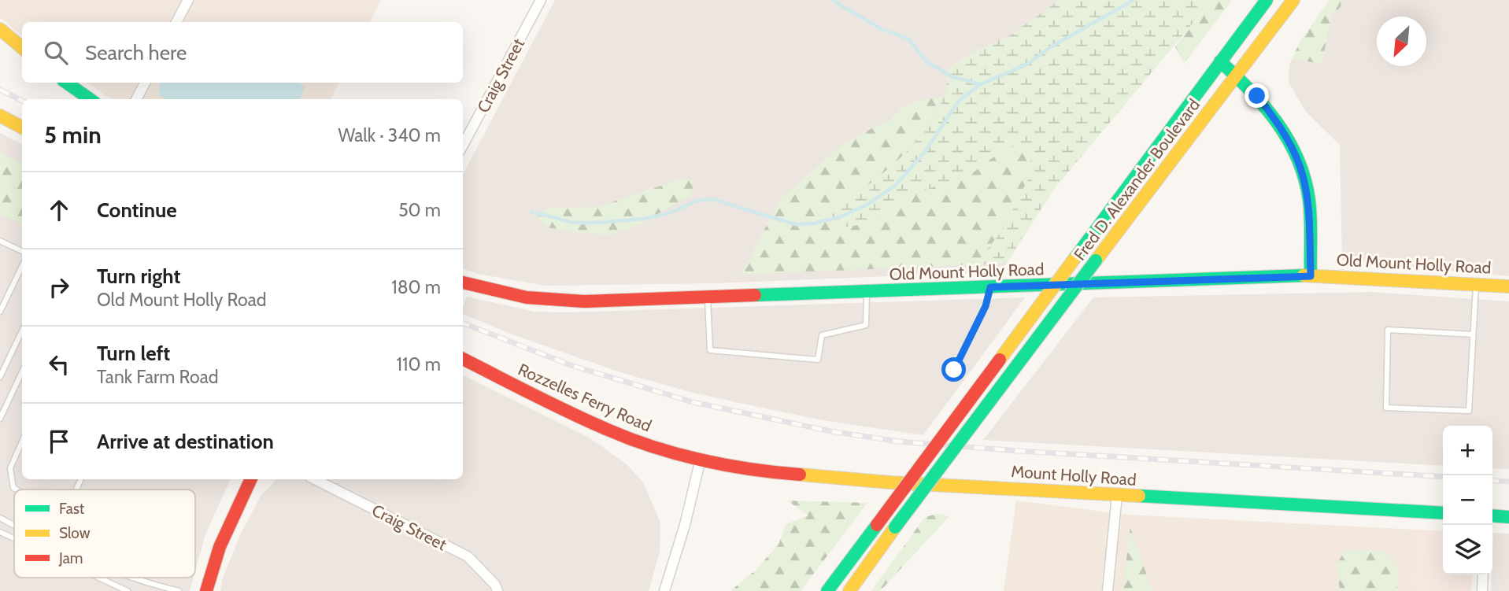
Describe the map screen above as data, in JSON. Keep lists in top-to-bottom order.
{
  "streets": {
    "street": [
      "Craig Street",
      "Fred D. Alexander Boulevard",
      "Old Mount Holly Road",
      "Rozzelles Ferry Road",
      "Mount Holly Road"
    ]
  },
  "crossings": [
    ["Rozzelles Ferry Road", "Mount Holly Road"]
  ],
  "legend": ["Fast", "Slow", "Jam"],
  "north": "bottom left",
  "page": {
    "search": "Search here",
    "heading": ["5 min", "Walk · 340 m"],
    "list": [
      ["Continue", "50 m"],
      ["Turn right", "Old Mount Holly Road", "180 m"],
      ["Turn left", "Tank Farm Road", "110 m"],
      "Arrive at destination"
    ],
    "map_buttons": ["+", "−"]
  }
}
